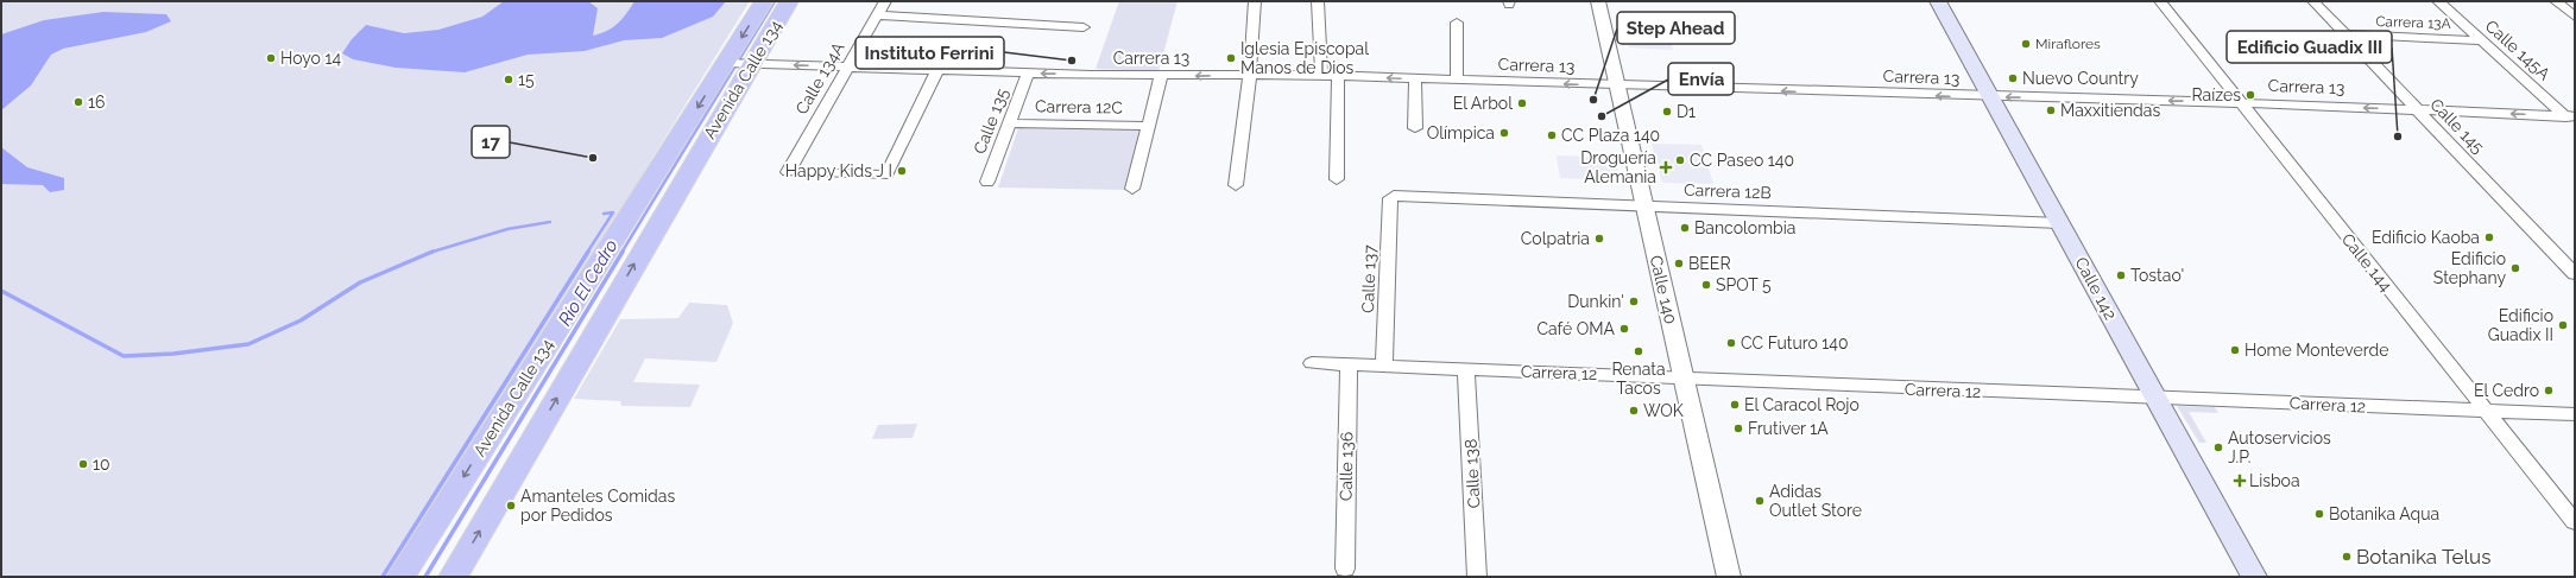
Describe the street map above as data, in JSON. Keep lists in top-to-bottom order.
{
  "streets": {
    "main road": ["Avenida Calle 134", "Calle 142"],
    "street": [
      "Carrera 13A",
      "Calle 145A",
      "Carrera 13",
      "Calle 134A",
      "Carrera 12C",
      "Calle 135",
      "Calle 145",
      "Carrera 12B",
      "Calle 144",
      "Calle 137",
      "Calle 140",
      "Carrera 12",
      "Calle 136",
      "Calle 138"
    ]
  },
  "crossings": [
    ["Carrera 13A", "Calle 145A"],
    ["Carrera 13A", "Calle 145"],
    ["Calle 145A", "Carrera 13"],
    ["Carrera 13", "Calle 134A"],
    ["Carrera 13", "Avenida Calle 134"],
    ["Carrera 13", "Calle 135"],
    ["Carrera 13", "Calle 145"],
    ["Carrera 13", "Calle 144"],
    ["Carrera 13", "Calle 142"],
    ["Carrera 13", "Calle 140"],
    ["Carrera 12C", "Calle 135"],
    ["Carrera 12B", "Calle 137"],
    ["Carrera 12B", "Calle 142"],
    ["Carrera 12B", "Calle 140"],
    ["Calle 144", "Carrera 12"],
    ["Calle 137", "Carrera 12"],
    ["Calle 142", "Carrera 12"],
    ["Calle 140", "Carrera 12"],
    ["Carrera 12", "Calle 136"],
    ["Carrera 12", "Calle 138"]
  ],
  "one_way": ["Carrera 13"],
  "water": ["Río El Cedro"],
  "places": {
    "other": [
      "Miraflores",
      "Hoyo 14",
      "Iglesia Episcopal Manos de Dios",
      "Instituto Ferrini",
      "Nuevo Country",
      "15",
      "Raízes",
      "Step Ahead",
      "16",
      "El Arbol",
      "Maxxitiendas",
      "D1",
      "Envía",
      "Olímpica",
      "CC Plaza 140",
      "Edificio Guadix III",
      "17",
      "CC Paseo 140",
      "Happy Kids J I",
      "Bancolombia",
      "Edificio Kaoba",
      "Colpatria",
      "BEER",
      "Edificio Stephany",
      "Tostao'",
      "SPOT 5",
      "Dunkin'",
      "Edificio Guadix II",
      "Café OMA",
      "CC Futuro 140",
      "Home Monteverde",
      "Renata Tacos",
      "El Cedro",
      "El Caracol Rojo",
      "WOK",
      "Frutiver 1A",
      "Autoservicios J.P.",
      "10",
      "Adidas Outlet Store",
      "Amanteles Comidas por Pedidos",
      "Botanika Aqua",
      "Botanika Telus"
    ],
    "health": ["Droguería Alemania", "Lisboa"]
  }
}
